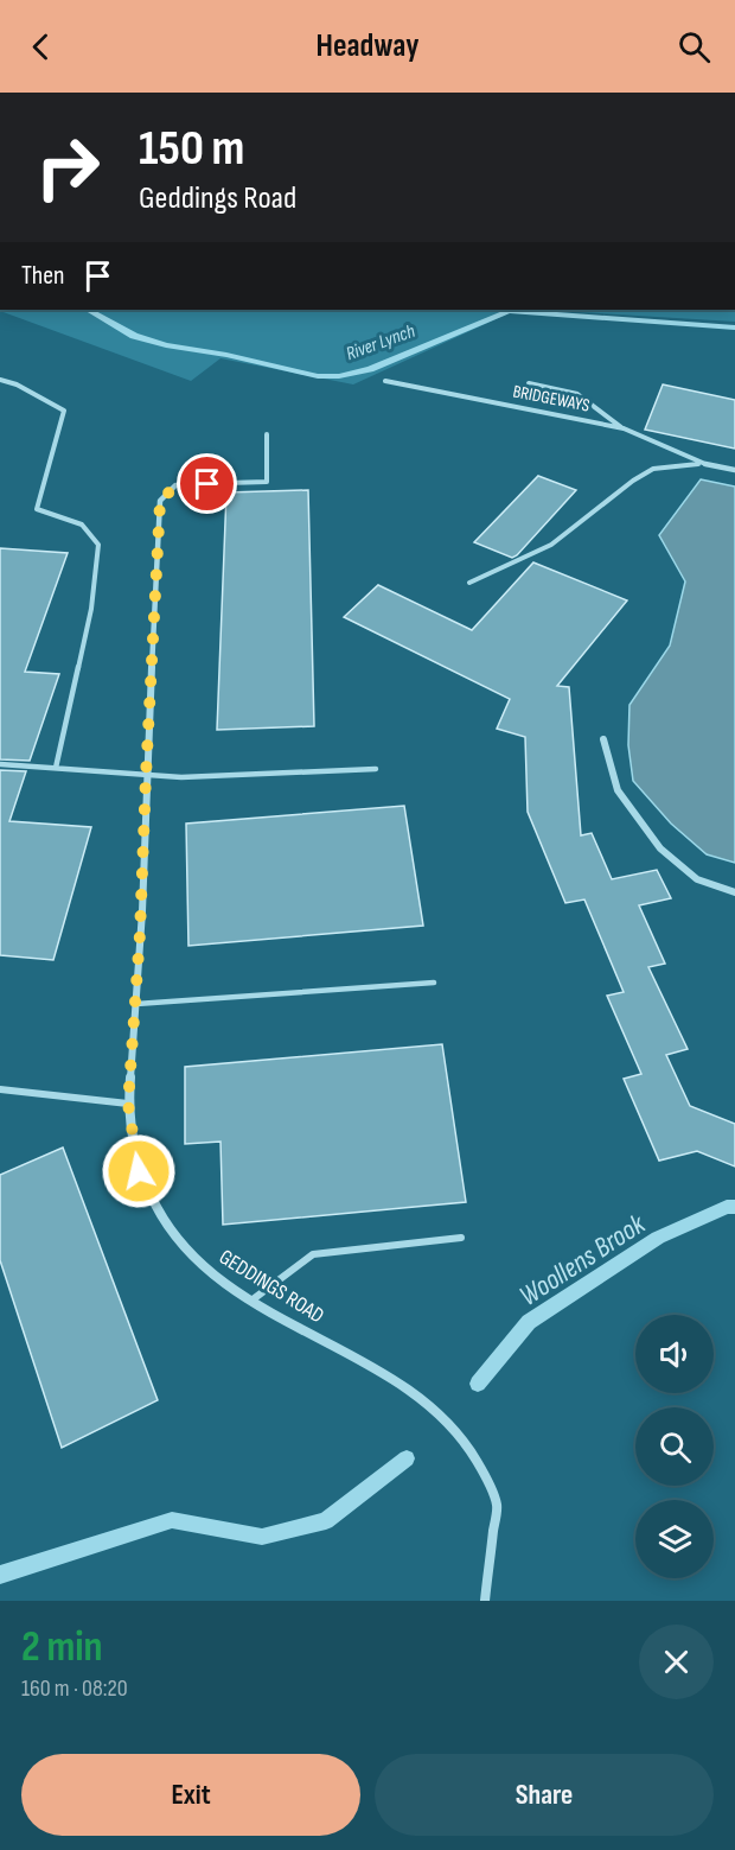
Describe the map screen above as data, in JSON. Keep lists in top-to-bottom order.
{
  "streets": {
    "street": ["GEDDINGS ROAD"],
    "lane": ["BRIDGEWAYS"]
  },
  "water": ["River Lynch", "Woollens Brook"],
  "page": {
    "header": "Headway",
    "turn": ["150 m", "Geddings Road"],
    "then": "Then",
    "heading": ["2 min", "160 m · 08:20"],
    "buttons": ["Exit", "Share"]
  }
}
